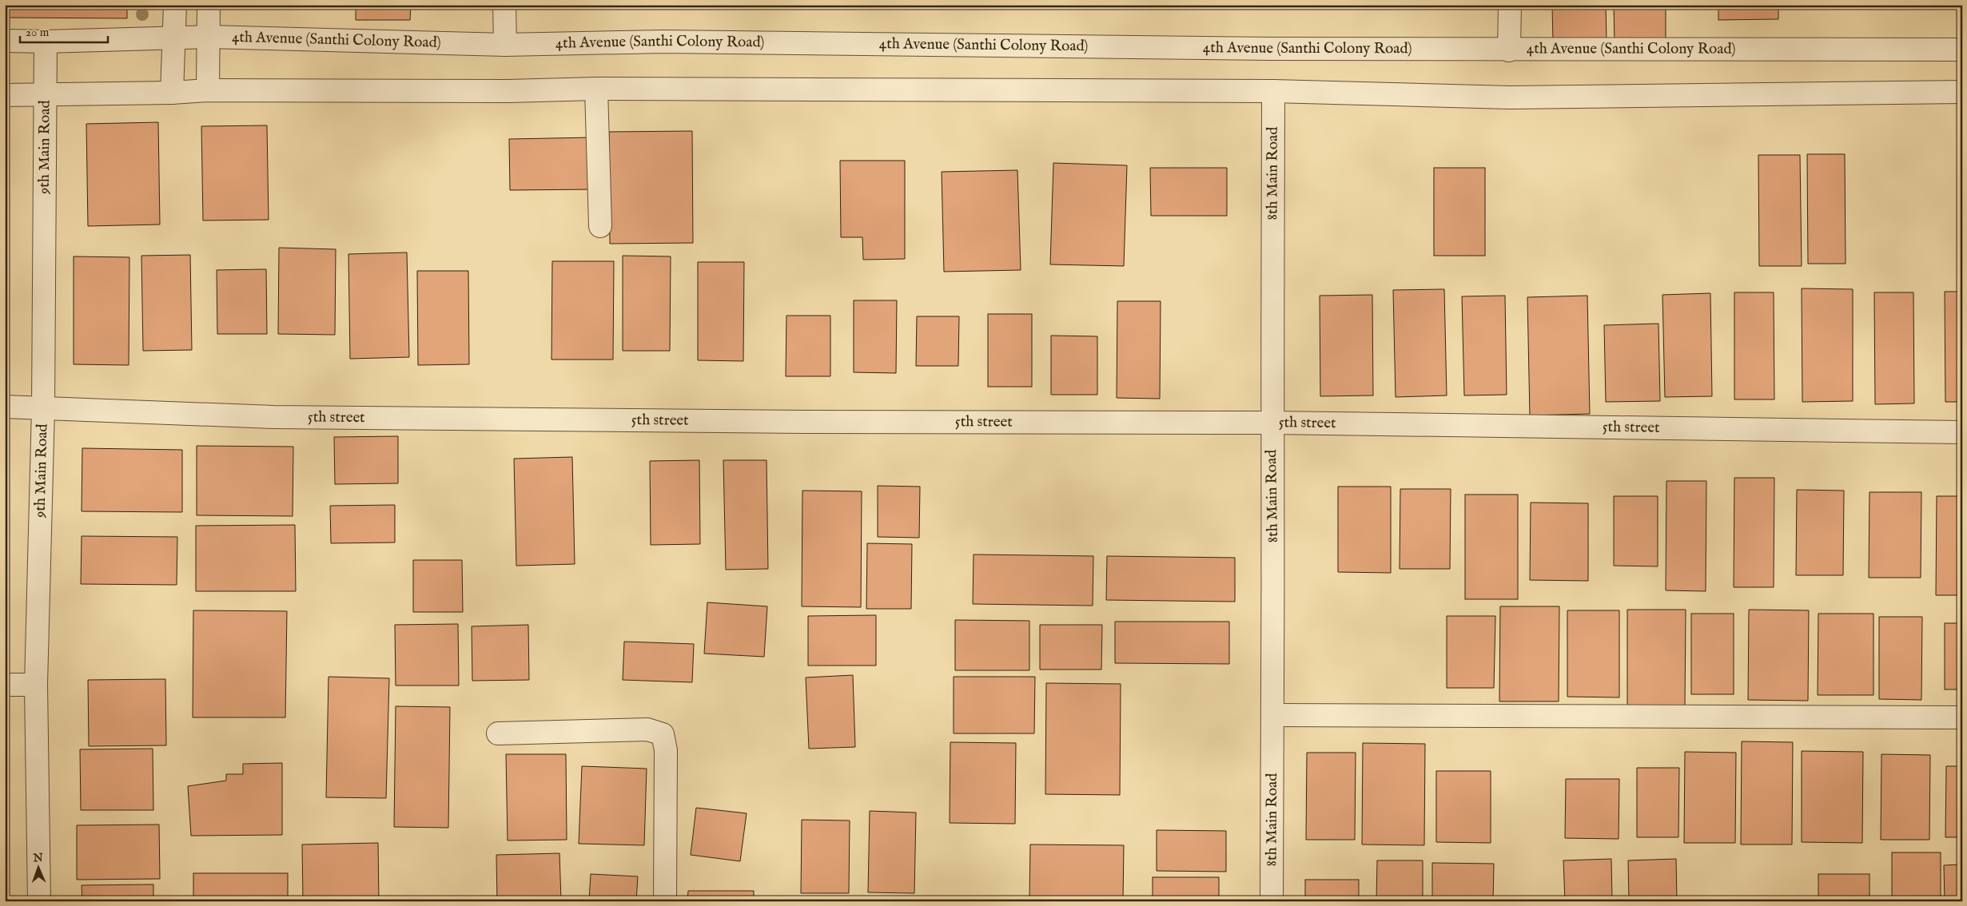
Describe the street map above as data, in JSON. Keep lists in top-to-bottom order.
{
  "streets": {
    "street": [
      "4th Avenue (Santhi Colony Road)",
      "9th Main Road",
      "8th Main Road",
      "5th street"
    ]
  },
  "crossings": [
    ["4th Avenue (Santhi Colony Road)", "9th Main Road"],
    ["9th Main Road", "5th street"],
    ["8th Main Road", "5th street"]
  ],
  "scale_bar": "20 m",
  "north": "top"
}
